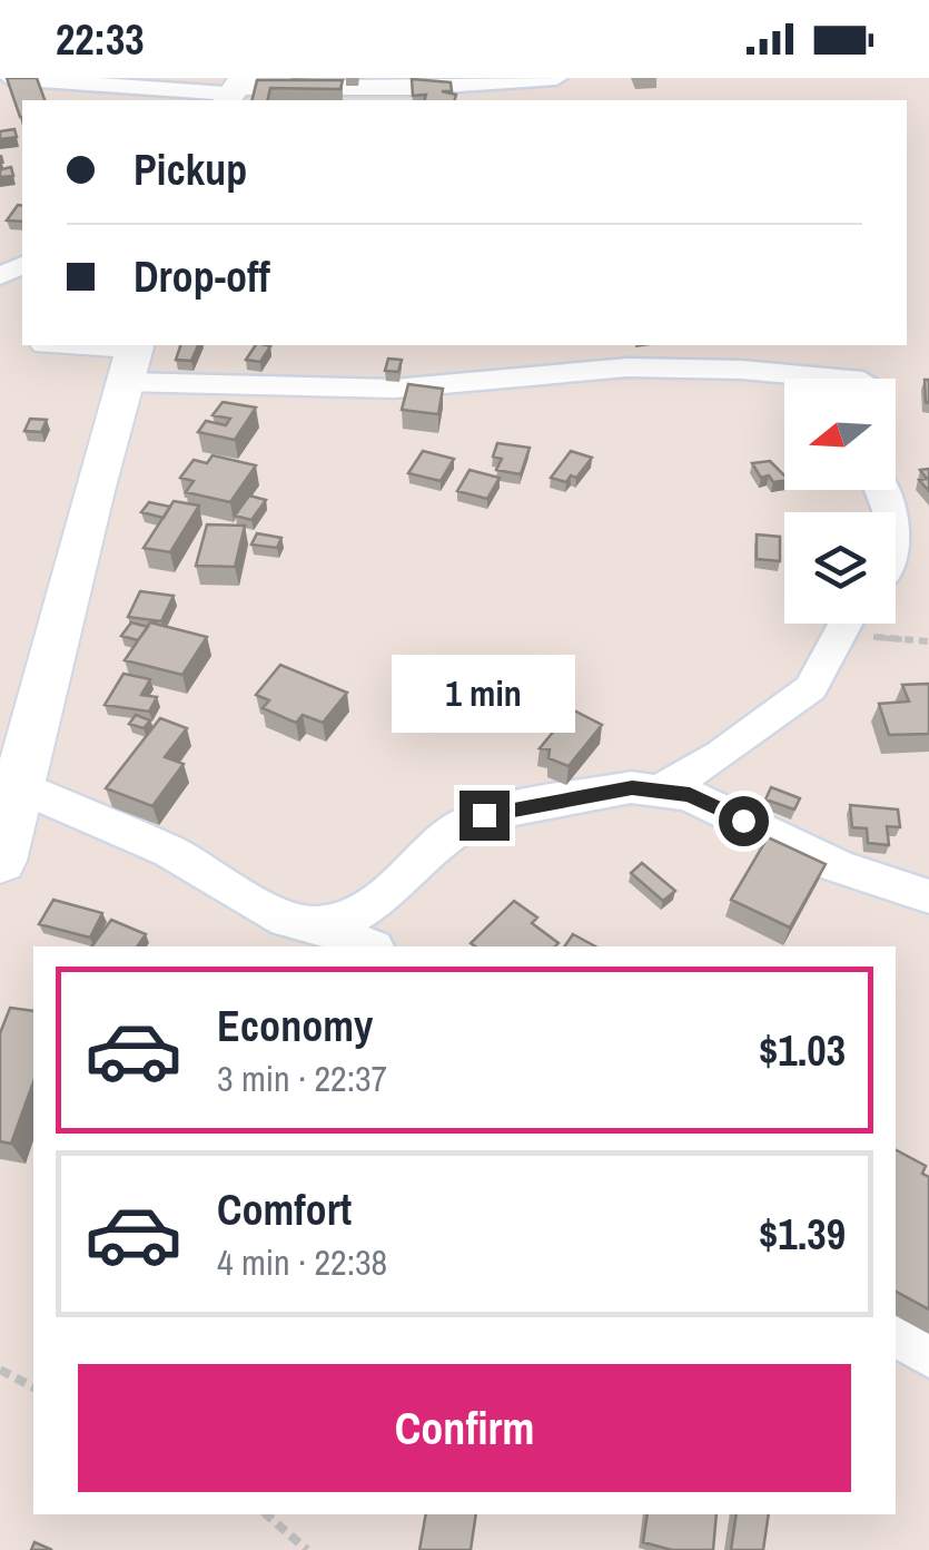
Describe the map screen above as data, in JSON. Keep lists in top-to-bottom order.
{
  "north": "left",
  "page": {
    "status": "22:33",
    "banner": ["Pickup", "Drop-off"],
    "bubble": "1 min",
    "list": [
      {
        "name": "Economy",
        "note": "3 min · 22:37",
        "value": "$1.03"
      },
      {
        "name": "Comfort",
        "note": "4 min · 22:38",
        "value": "$1.39"
      }
    ],
    "buttons": "Confirm"
  }
}
